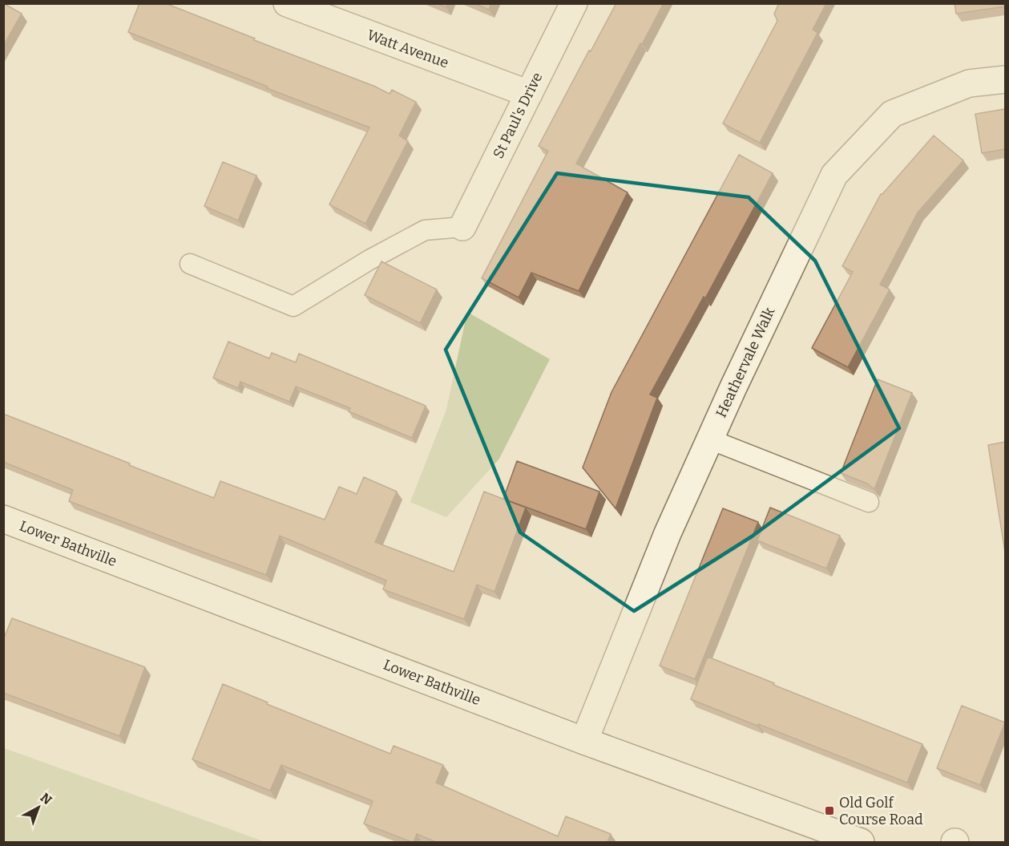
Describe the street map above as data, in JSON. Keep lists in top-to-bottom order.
{
  "streets": {
    "street": [
      "Watt Avenue",
      "St Paul's Drive",
      "Heathervale Walk",
      "Lower Bathville"
    ]
  },
  "crossings": [
    ["Watt Avenue", "St Paul's Drive"],
    ["Heathervale Walk", "Lower Bathville"]
  ],
  "places": {
    "transit": ["Old Golf Course Road"]
  },
  "north": "top right"
}
